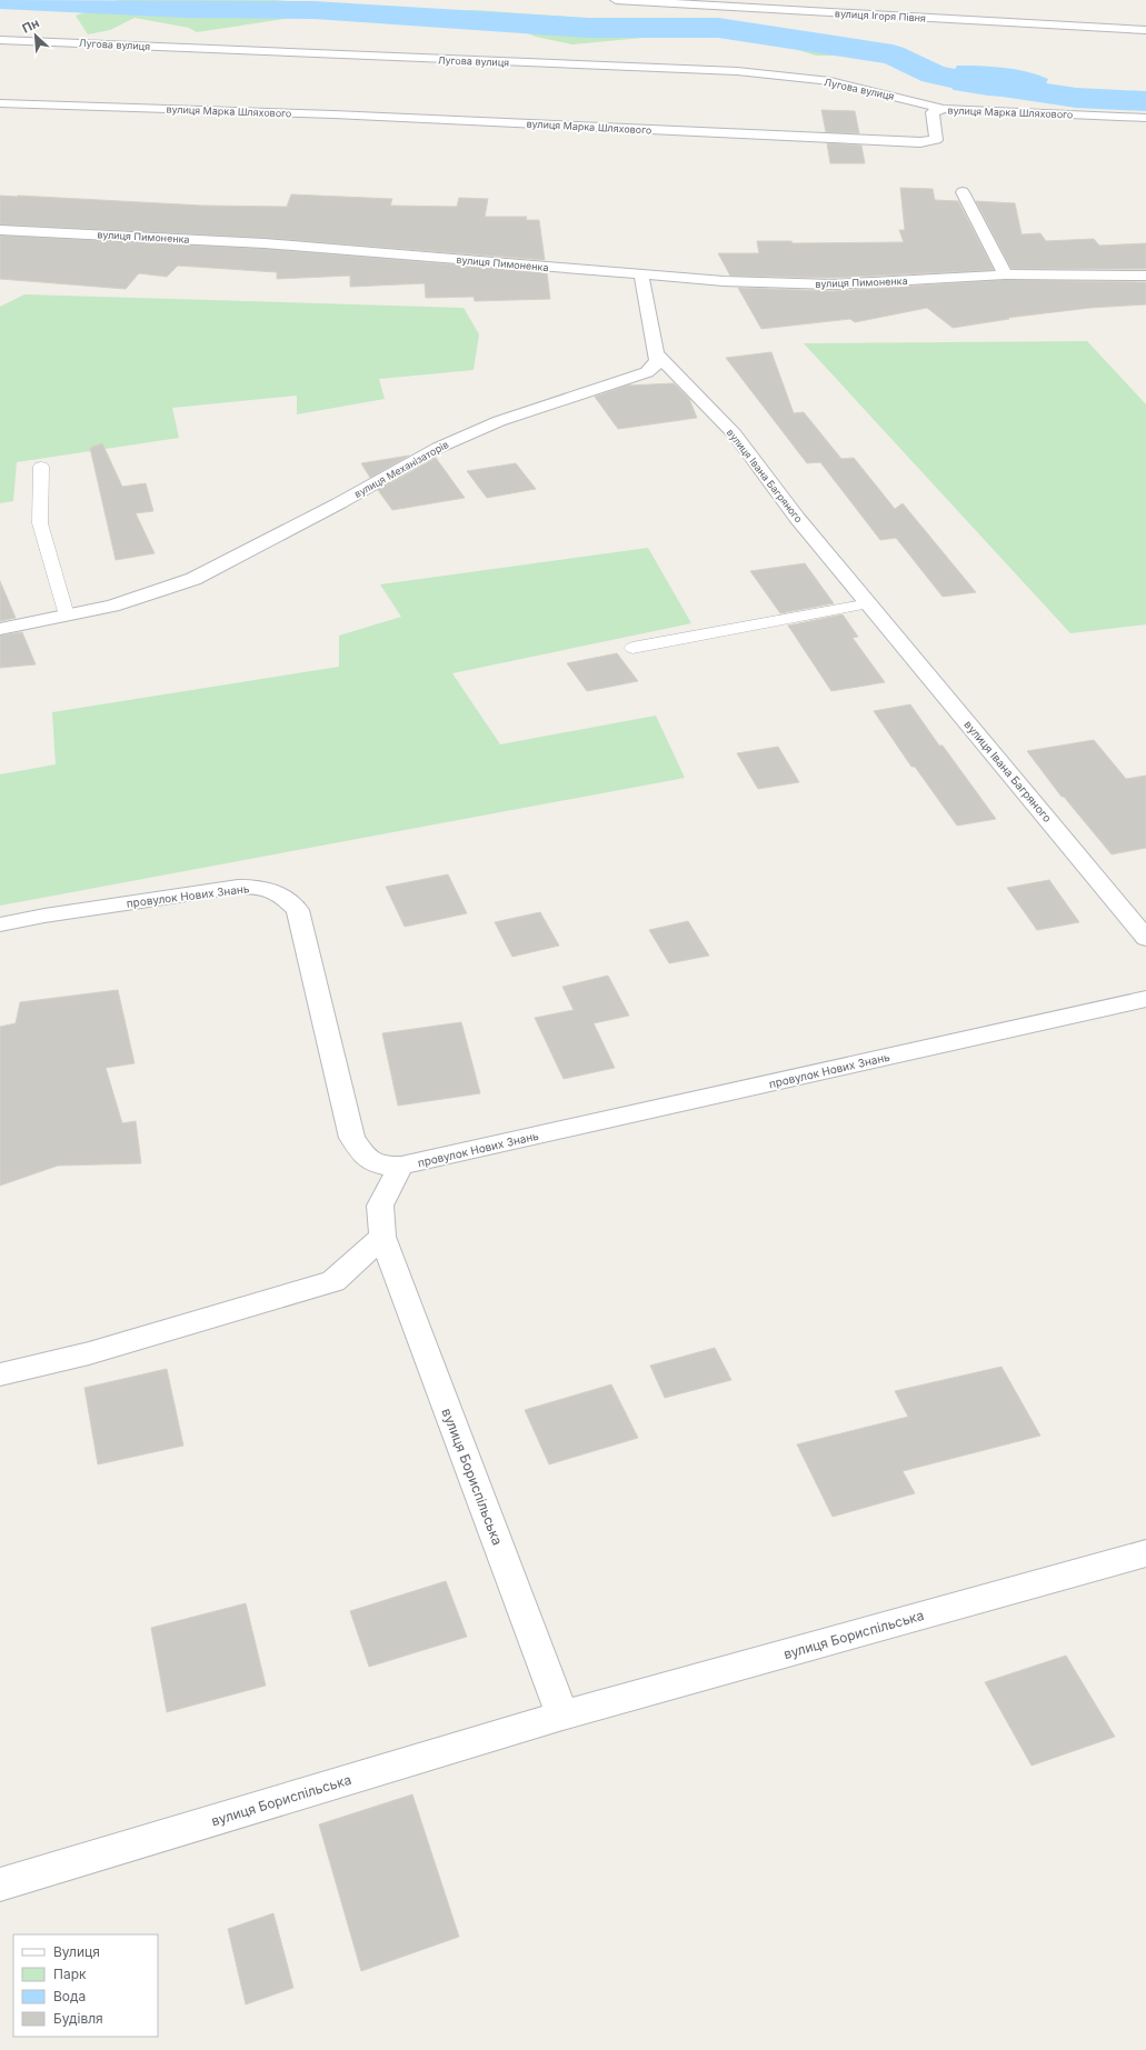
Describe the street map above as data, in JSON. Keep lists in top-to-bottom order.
{
  "streets": {
    "street": [
      "вулиця Ігоря Півня",
      "Лугова вулиця",
      "вулиця Марка Шляхового",
      "вулиця Пимоненка",
      "вулиця Механізаторів",
      "вулиця Івана Багряного",
      "провулок Нових Знань",
      "вулиця Бориспільська"
    ]
  },
  "crossings": [
    ["Лугова вулиця", "вулиця Марка Шляхового"],
    ["вулиця Пимоненка", "вулиця Механізаторів"],
    ["вулиця Механізаторів", "вулиця Івана Багряного"],
    ["провулок Нових Знань", "вулиця Бориспільська"]
  ],
  "legend": [
    "Вулиця",
    "Парк",
    "Вода",
    "Будівля"
  ],
  "north": "top left"
}
